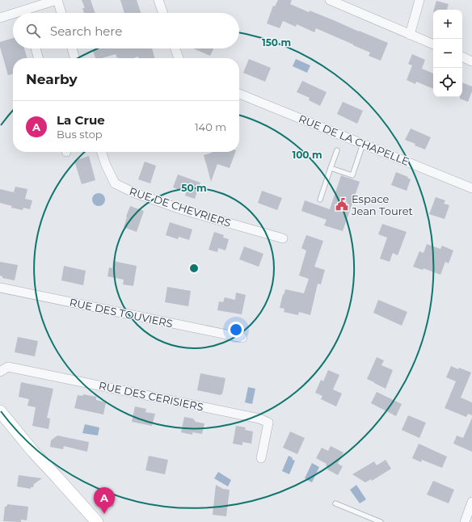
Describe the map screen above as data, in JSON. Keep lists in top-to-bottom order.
{
  "streets": {
    "street": [
      "RUE DE LA CHAPELLE",
      "RUE DE CHEVRIERS",
      "RUE DES TOUVIERS",
      "RUE DES CERISIERS"
    ]
  },
  "places": {
    "public building": ["Espace Jean Touret"]
  },
  "page": {
    "map_buttons": ["+", "−"],
    "search": "Search here",
    "heading": "Nearby",
    "list": [
      {
        "mark": "A",
        "name": "La Crue",
        "note": "Bus stop",
        "value": "140 m"
      }
    ],
    "pins": "A"
  },
  "rings": ["150 m", "100 m", "50 m"]
}
